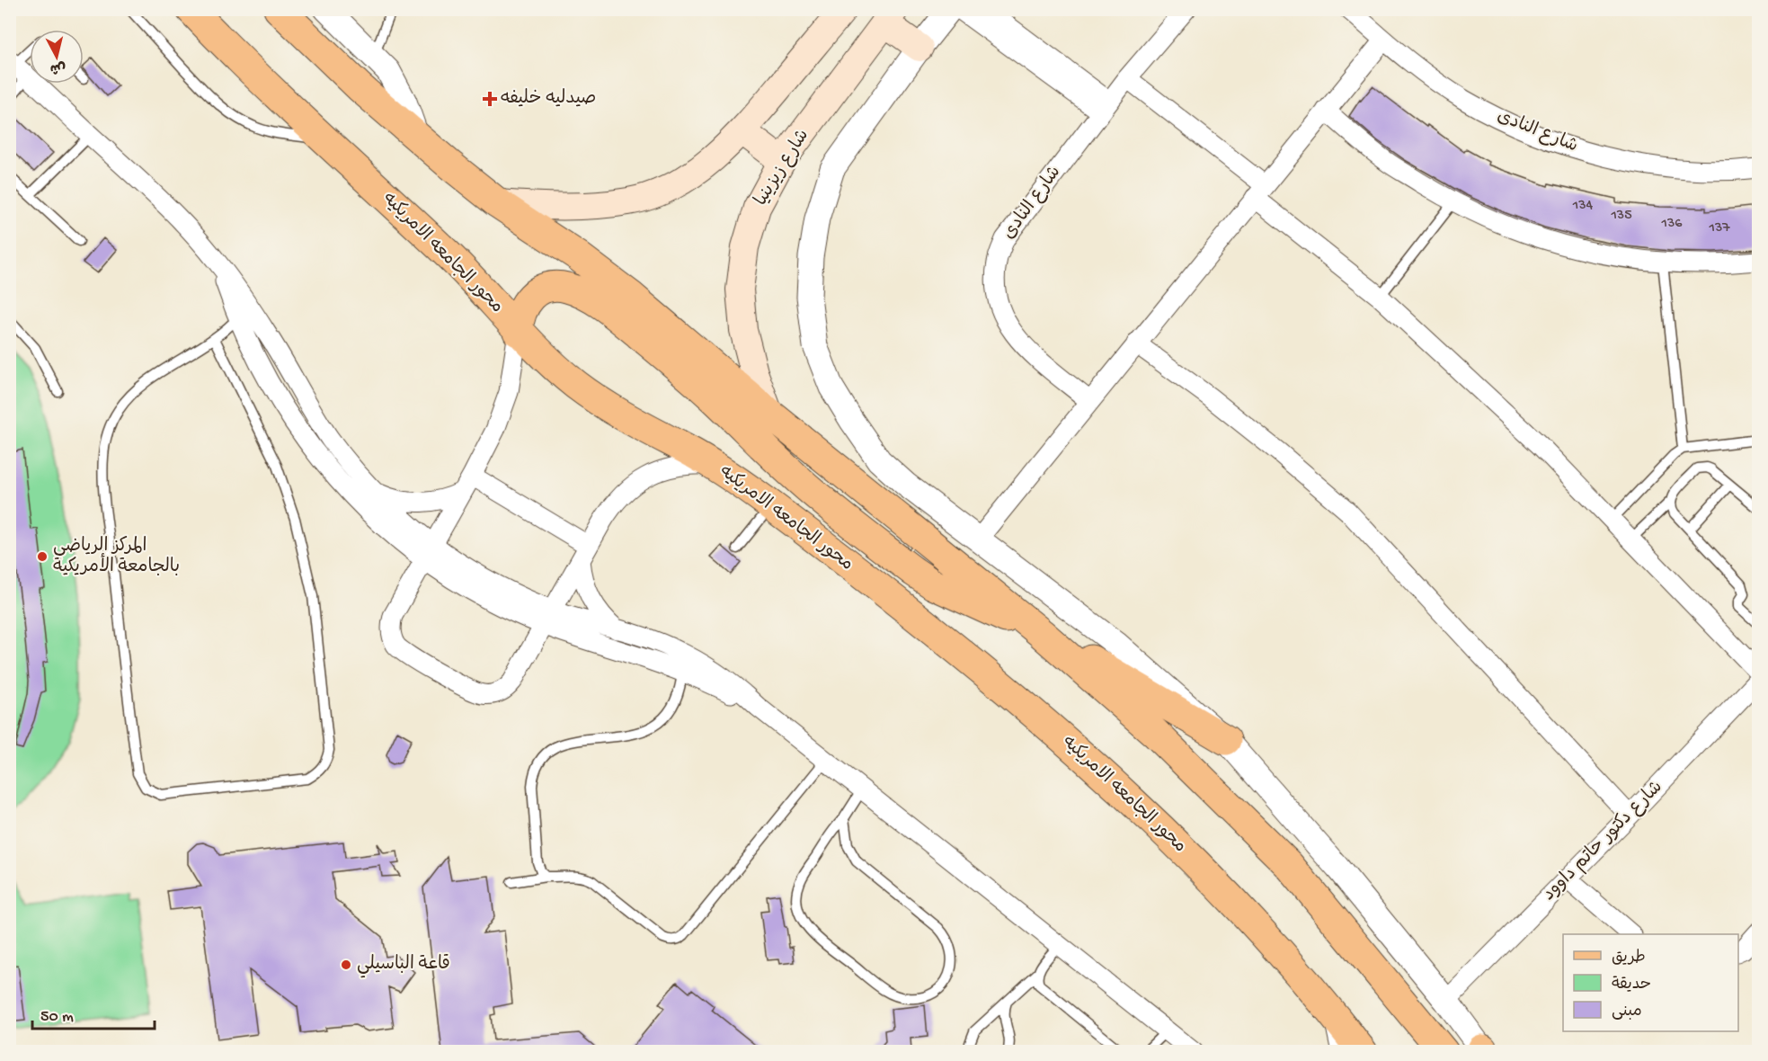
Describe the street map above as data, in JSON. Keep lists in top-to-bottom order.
{
  "streets": {
    "main road": ["شارع زيزينيا", "محور الجامعه الامريكيه"],
    "street": ["شارع النادى", "شارع دكتور حاتم داوود"]
  },
  "places": {
    "health": ["صيدليه خليفه"],
    "other": ["المركز الرياضي بالجامعة الأمريكية", "قاعة الباسيلي"]
  },
  "house_numbers": [
    "134",
    "135",
    "136",
    "137"
  ],
  "legend": ["طريق", "حديقة", "مبنى"],
  "scale_bar": "50 m",
  "north": "bottom"
}
